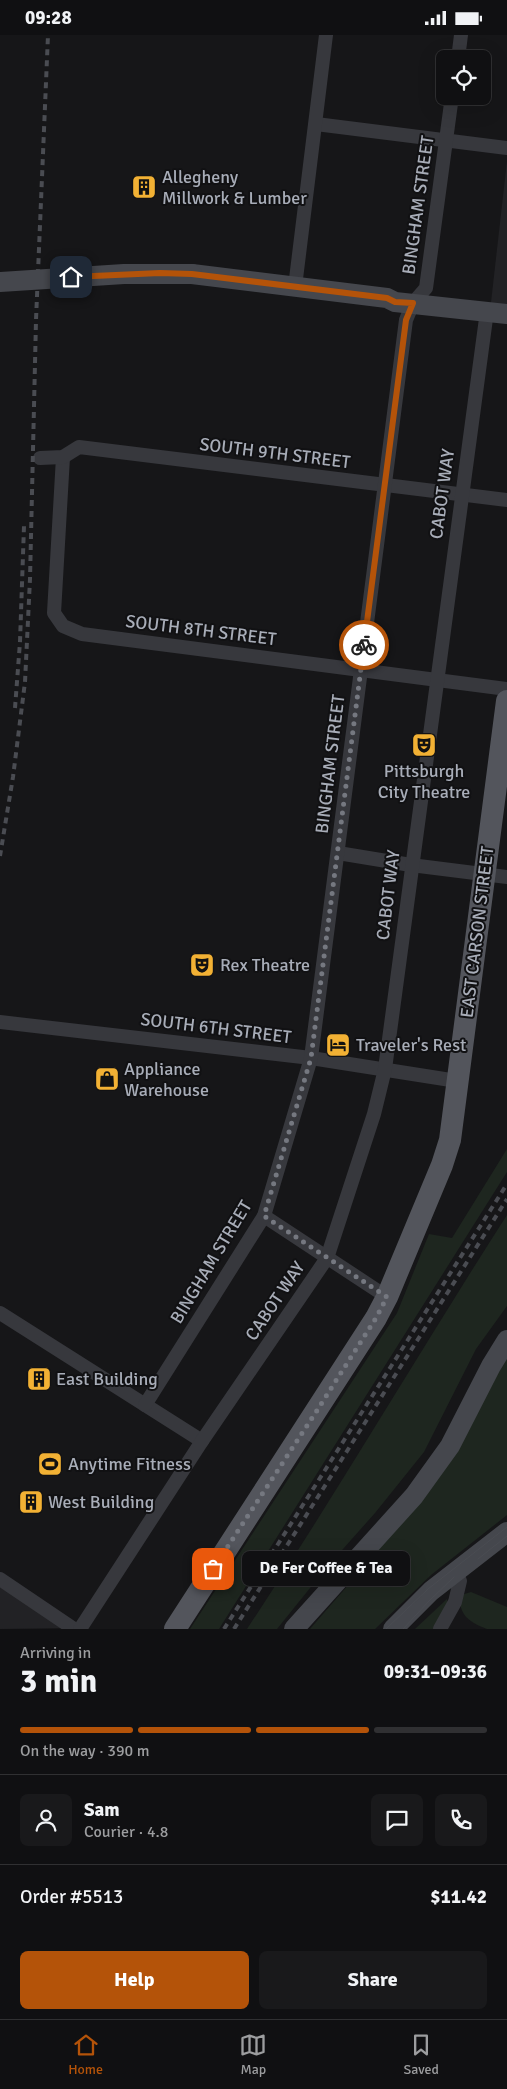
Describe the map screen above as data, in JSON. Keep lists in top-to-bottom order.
{
  "streets": {
    "main road": ["EAST CARSON STREET"],
    "street": [
      "BINGHAM STREET",
      "SOUTH 9TH STREET",
      "CABOT WAY",
      "SOUTH 8TH STREET",
      "SOUTH 6TH STREET"
    ]
  },
  "crossings": [
    ["BINGHAM STREET", "SOUTH 9TH STREET"],
    ["BINGHAM STREET", "SOUTH 8TH STREET"],
    ["BINGHAM STREET", "SOUTH 6TH STREET"],
    ["SOUTH 9TH STREET", "CABOT WAY"],
    ["SOUTH 9TH STREET", "SOUTH 8TH STREET"],
    ["CABOT WAY", "SOUTH 8TH STREET"],
    ["CABOT WAY", "SOUTH 6TH STREET"],
    ["EAST CARSON STREET", "SOUTH 6TH STREET"]
  ],
  "places": {
    "building": ["Allegheny Millwork & Lumber", "East Building", "West Building"],
    "theatre": ["Pittsburgh City Theatre", "Rex Theatre"],
    "hotel": ["Traveler's Rest"],
    "shop": ["Appliance Warehouse"],
    "sports": ["Anytime Fitness"],
    "other": ["De Fer Coffee & Tea"]
  },
  "page": {
    "status": "09:28",
    "bubble": "De Fer Coffee & Tea",
    "heading": ["3 min", "Arriving in", "09:31–09:36"],
    "panel": [
      "Sam",
      "Courier · 4.8",
      "Order #5513",
      "$11.42"
    ],
    "bar": "On the way · 390 m",
    "buttons": ["Help", "Share"],
    "tabs": ["Home", "Map", "Saved"]
  }
}
